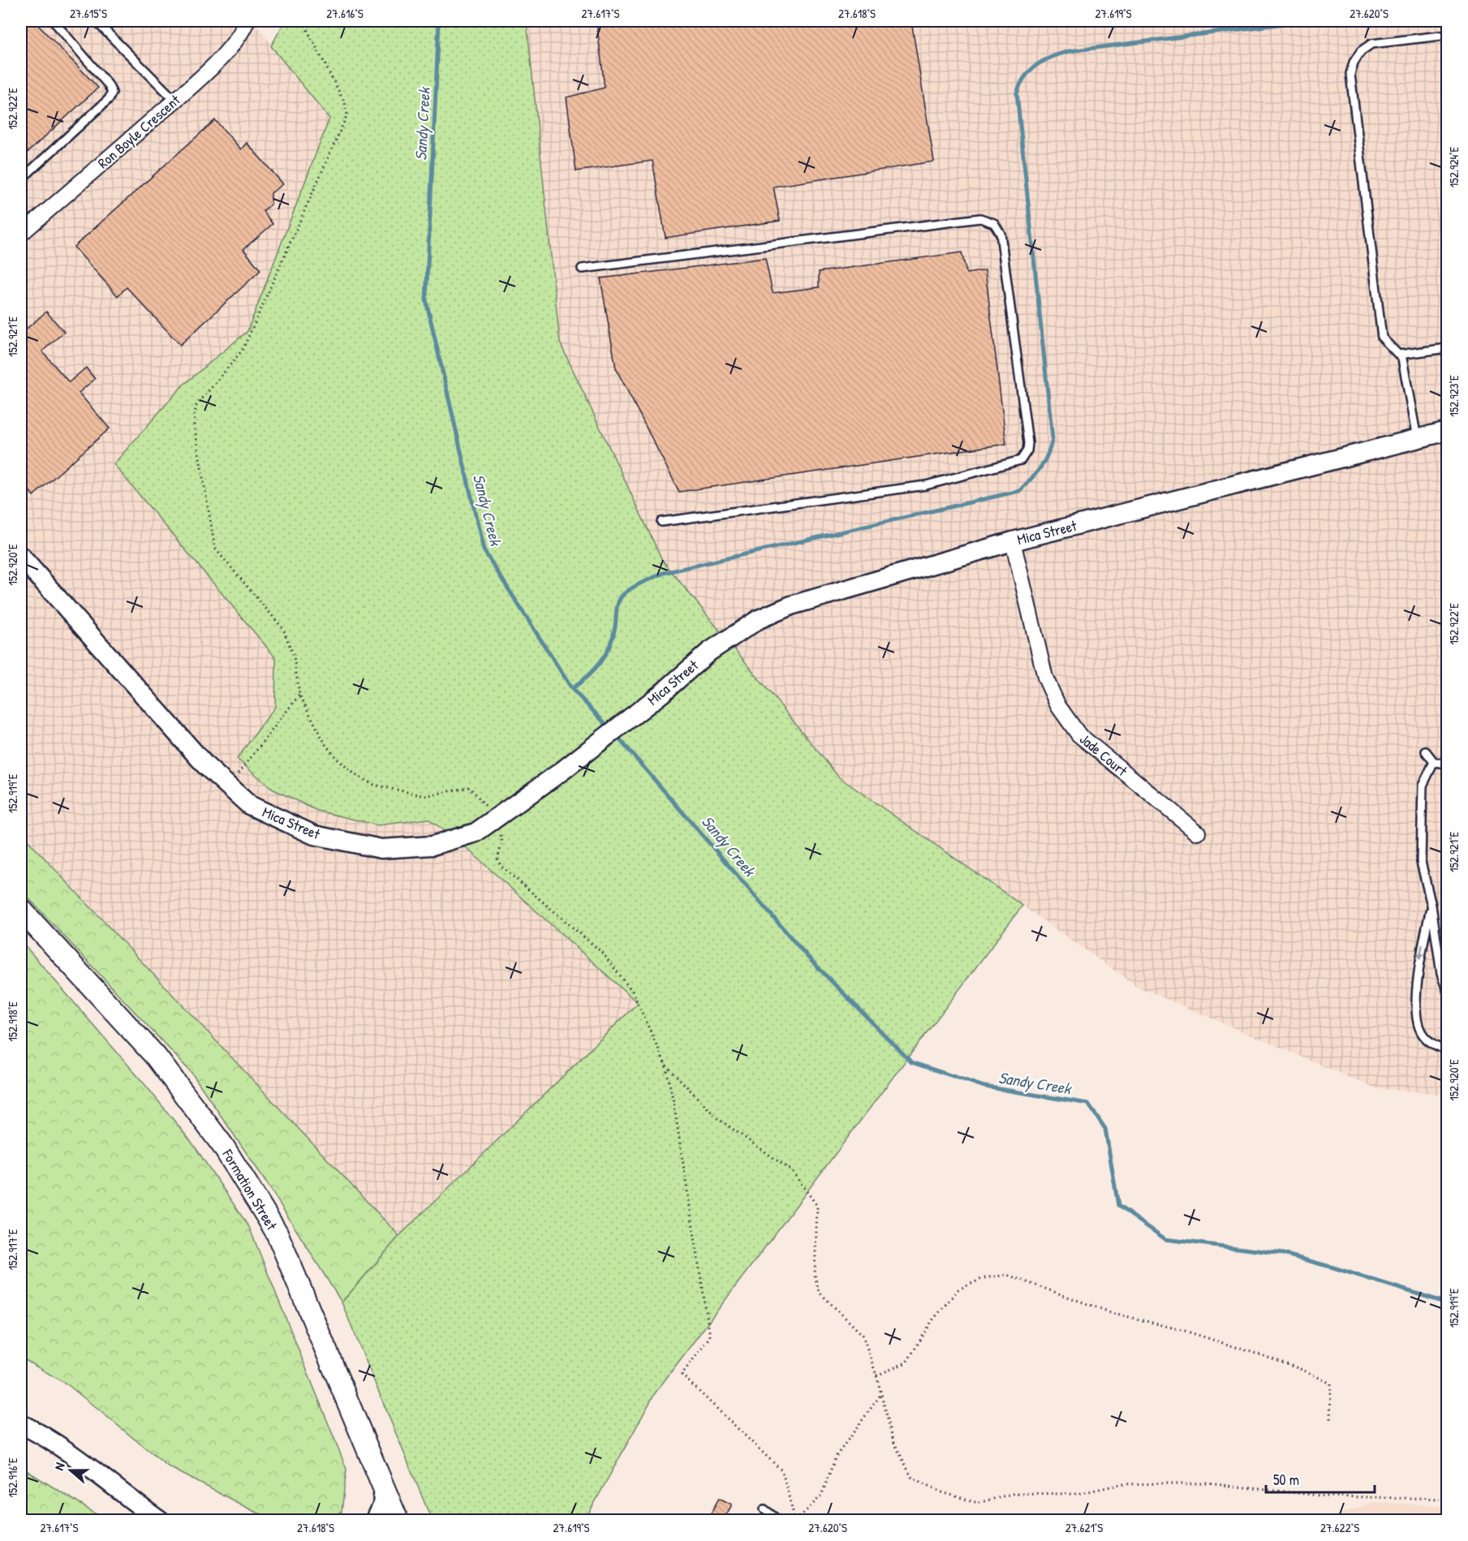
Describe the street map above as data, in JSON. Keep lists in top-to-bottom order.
{
  "streets": {
    "main road": ["Formation Street"],
    "street": ["Ron Boyle Crescent", "Mica Street", "Jade Court"]
  },
  "crossings": [
    ["Mica Street", "Jade Court"]
  ],
  "water": ["Sandy Creek"],
  "scale_bar": "50 m",
  "north": "left",
  "coordinates": [
    "27.615°S",
    "27.616°S",
    "27.617°S",
    "27.618°S",
    "27.619°S",
    "27.620°S",
    "152.922°E",
    "152.924°E",
    "152.921°E",
    "152.923°E",
    "152.920°E",
    "152.919°E",
    "152.918°E",
    "152.917°E",
    "152.916°E",
    "27.621°S",
    "27.622°S"
  ]
}
